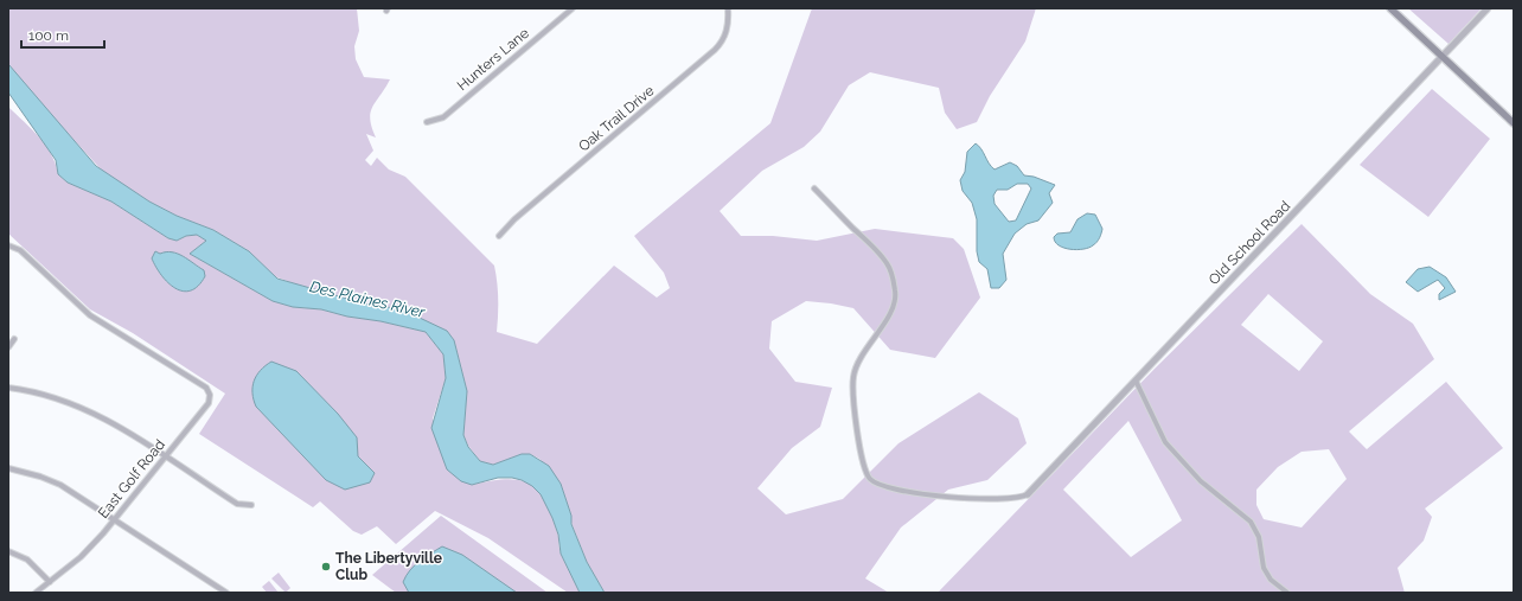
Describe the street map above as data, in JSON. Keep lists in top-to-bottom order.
{
  "streets": {
    "street": [
      "Hunters Lane",
      "Oak Trail Drive",
      "Old School Road",
      "East Golf Road"
    ]
  },
  "water": ["Des Plaines River"],
  "places": ["The Libertyville Club"],
  "scale_bar": "100 m"
}
